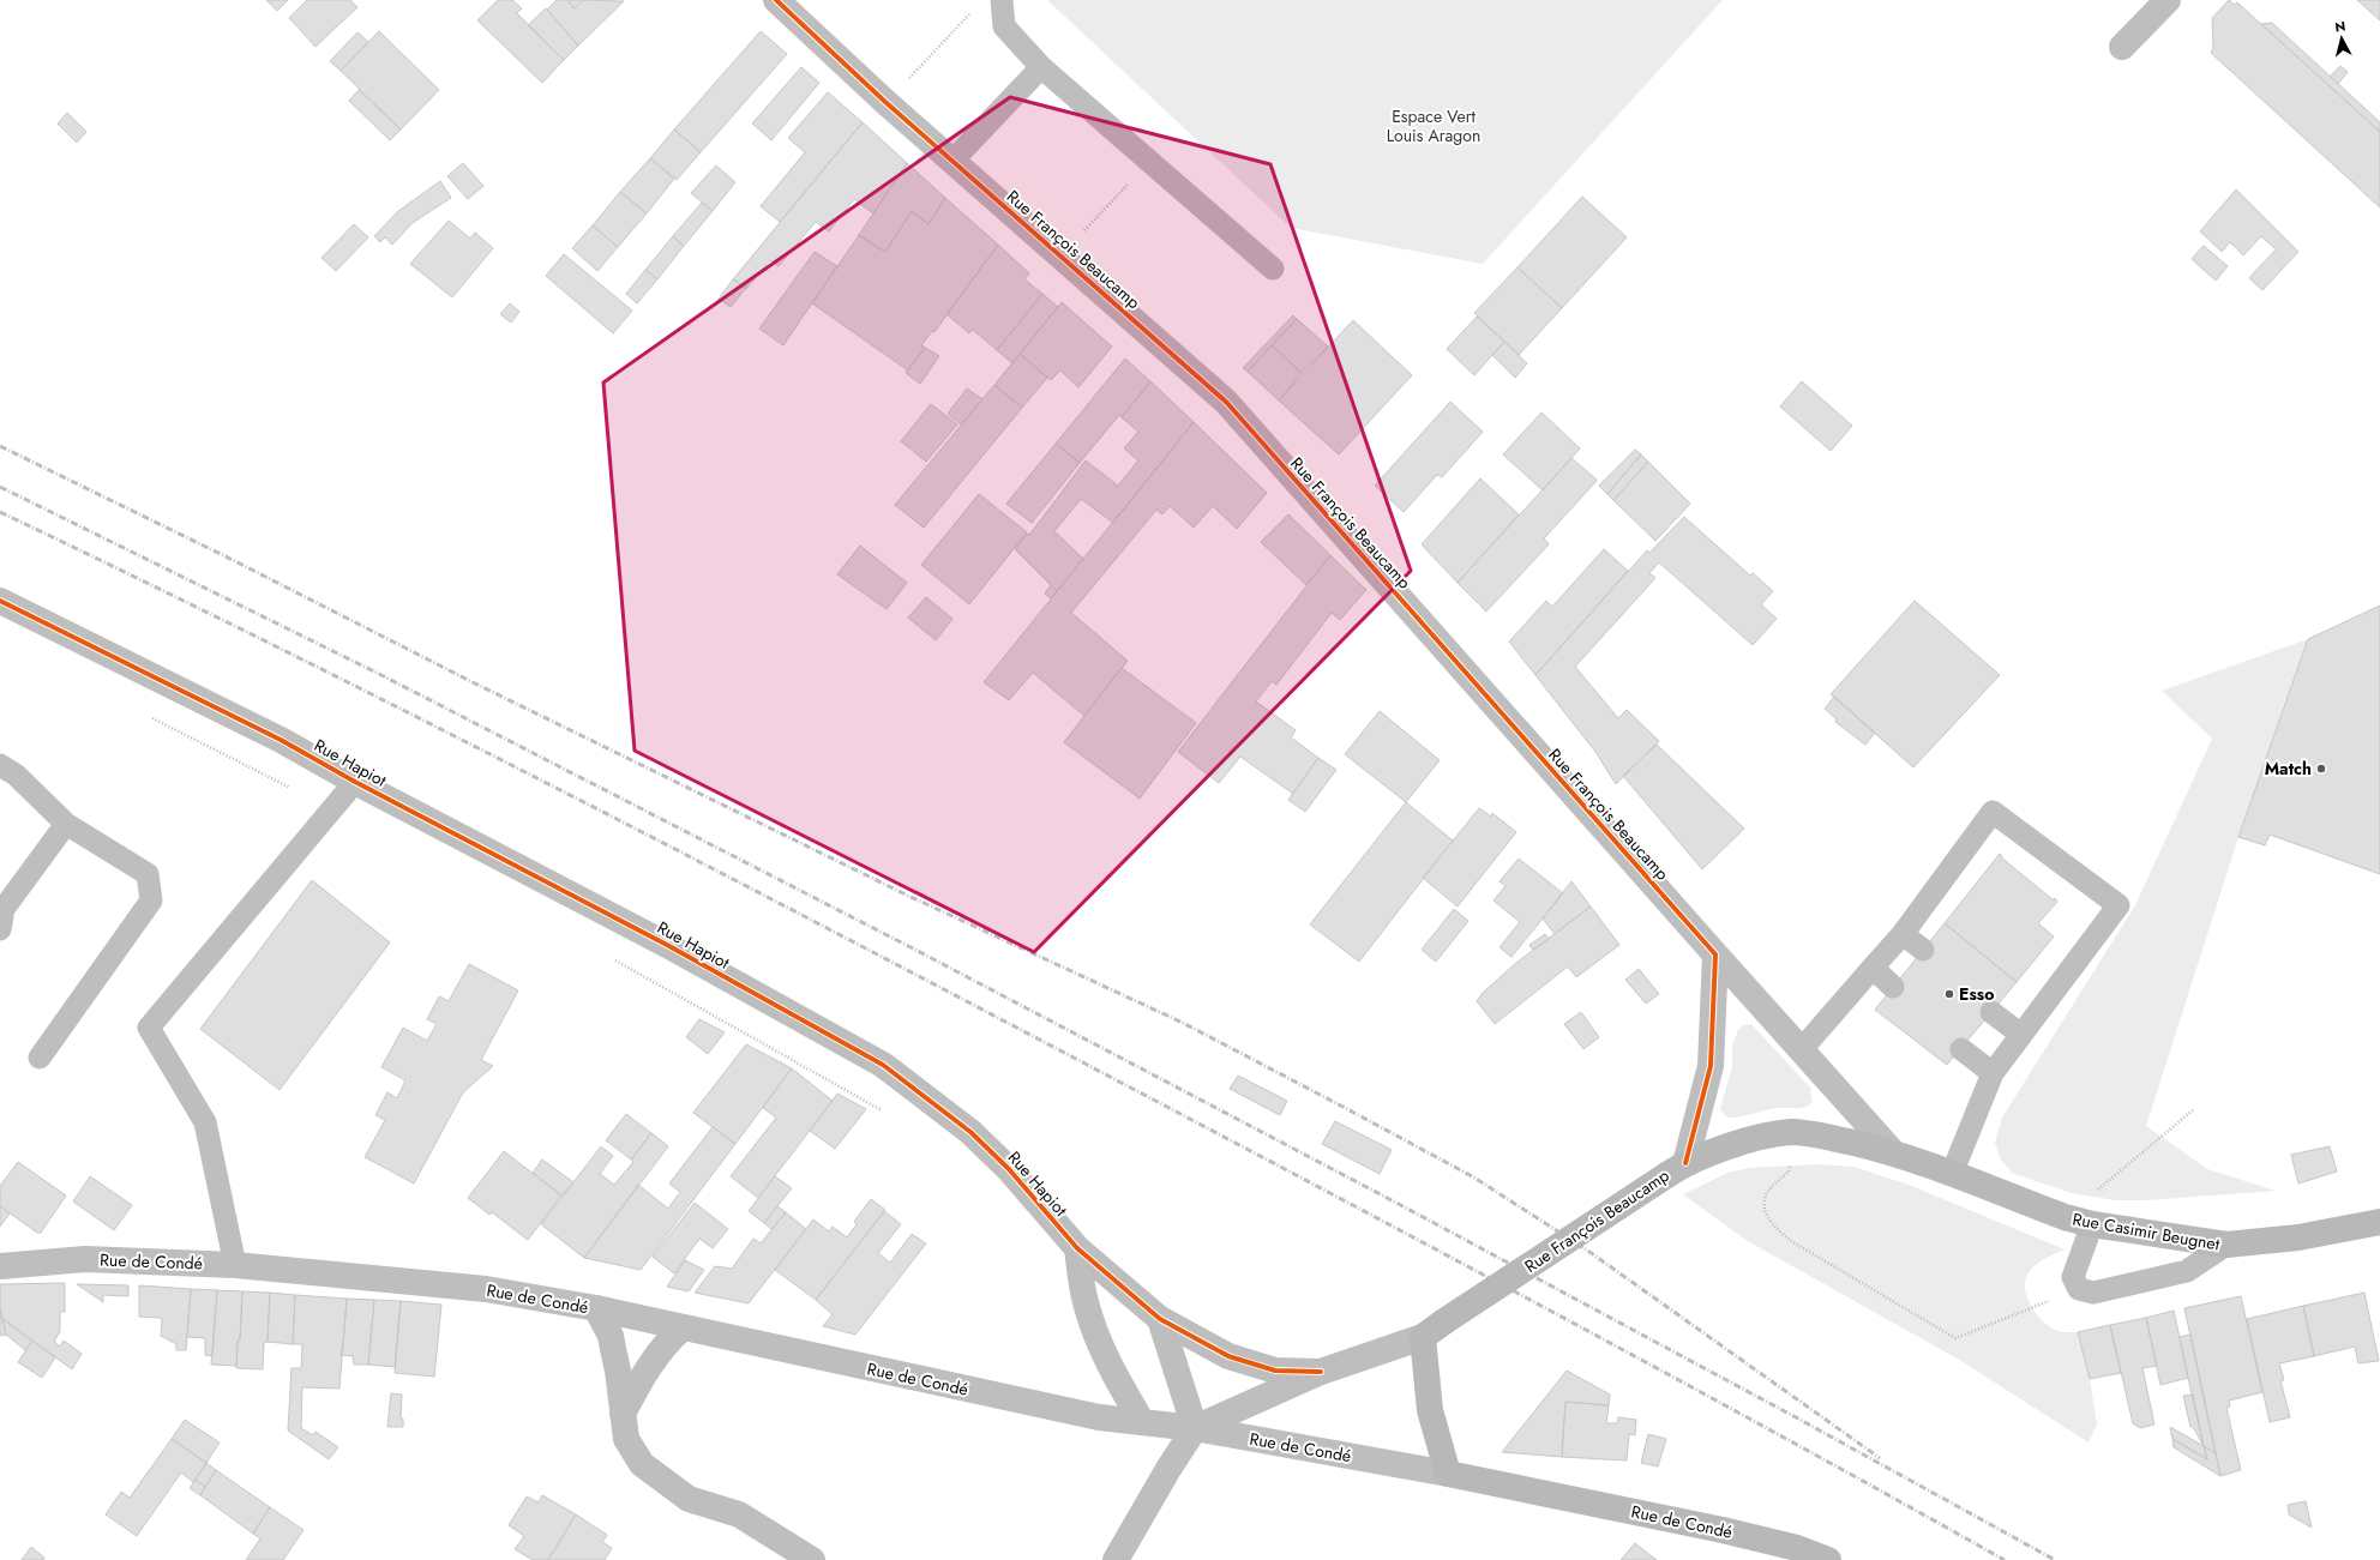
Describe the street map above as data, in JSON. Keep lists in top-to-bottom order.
{
  "streets": {
    "main road": ["Rue François Beaucamp", "Rue Casimir Beugnet", "Rue de Condé"],
    "street": ["Rue Hapiot"]
  },
  "crossings": [
    ["Rue François Beaucamp", "Rue Hapiot"],
    ["Rue François Beaucamp", "Rue Casimir Beugnet"],
    ["Rue François Beaucamp", "Rue de Condé"]
  ],
  "parks": ["Espace Vert Louis Aragon"],
  "places": ["Match", "Esso"],
  "north": "top"
}
